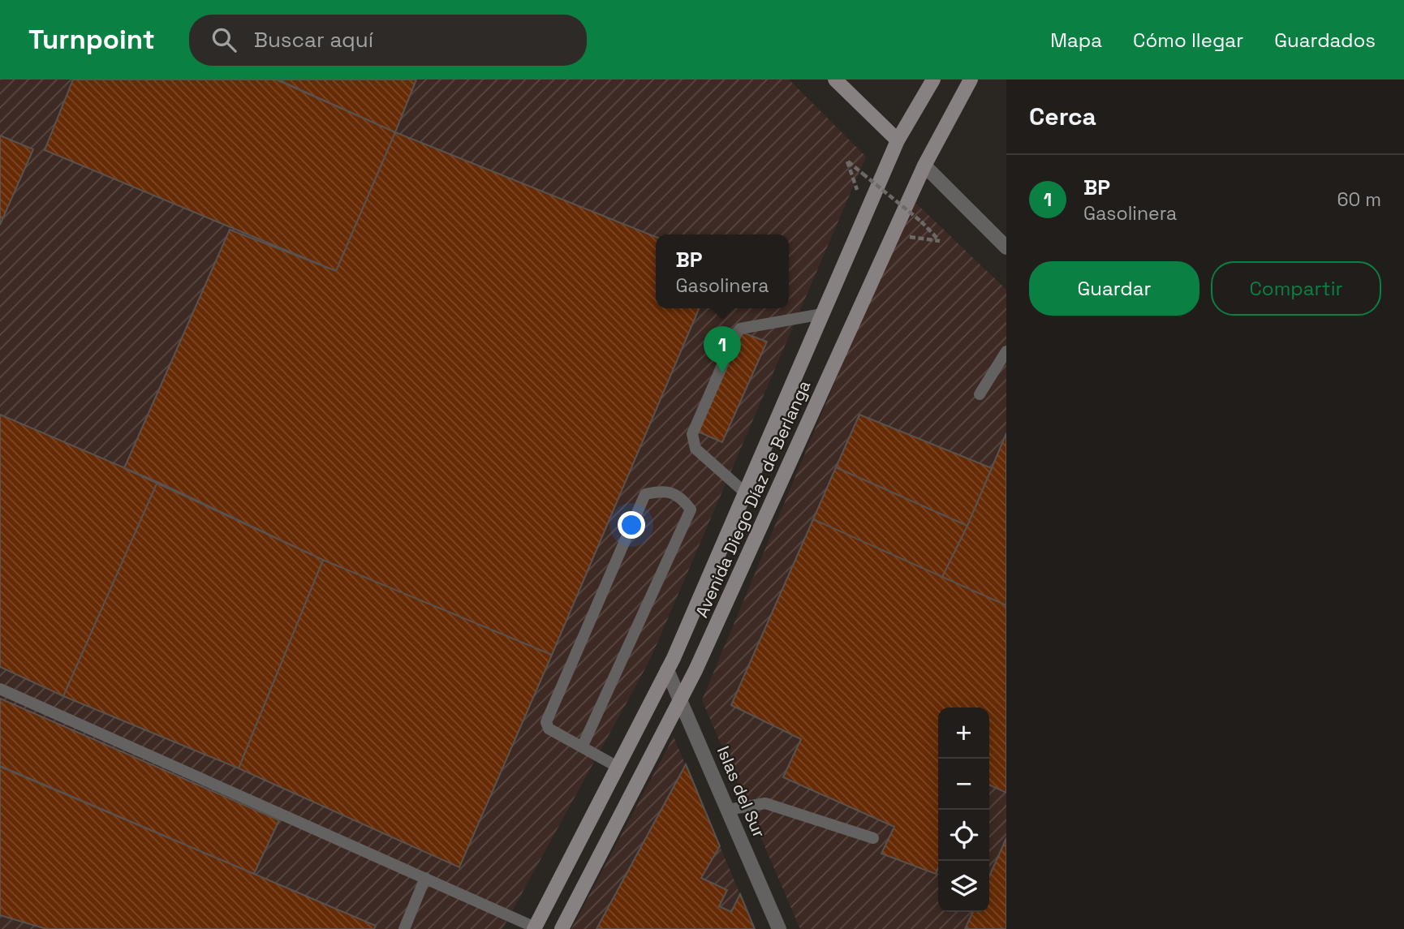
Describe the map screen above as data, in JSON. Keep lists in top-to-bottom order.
{
  "streets": {
    "main road": ["Avenida Diego Díaz de Berlanga"],
    "street": ["Islas del Sur"]
  },
  "crossings": [
    ["Avenida Diego Díaz de Berlanga", "Islas del Sur"]
  ],
  "page": {
    "header": "Turnpoint",
    "search": "Buscar aquí",
    "nav": ["Mapa", "Cómo llegar", "Guardados"],
    "heading": "Cerca",
    "list": [
      {
        "mark": "1",
        "name": "BP",
        "note": "Gasolinera",
        "value": "60 m"
      }
    ],
    "popup": ["BP", "Gasolinera"],
    "buttons": ["Guardar", "Compartir"],
    "pins": "1",
    "map_buttons": ["+", "−"]
  }
}
